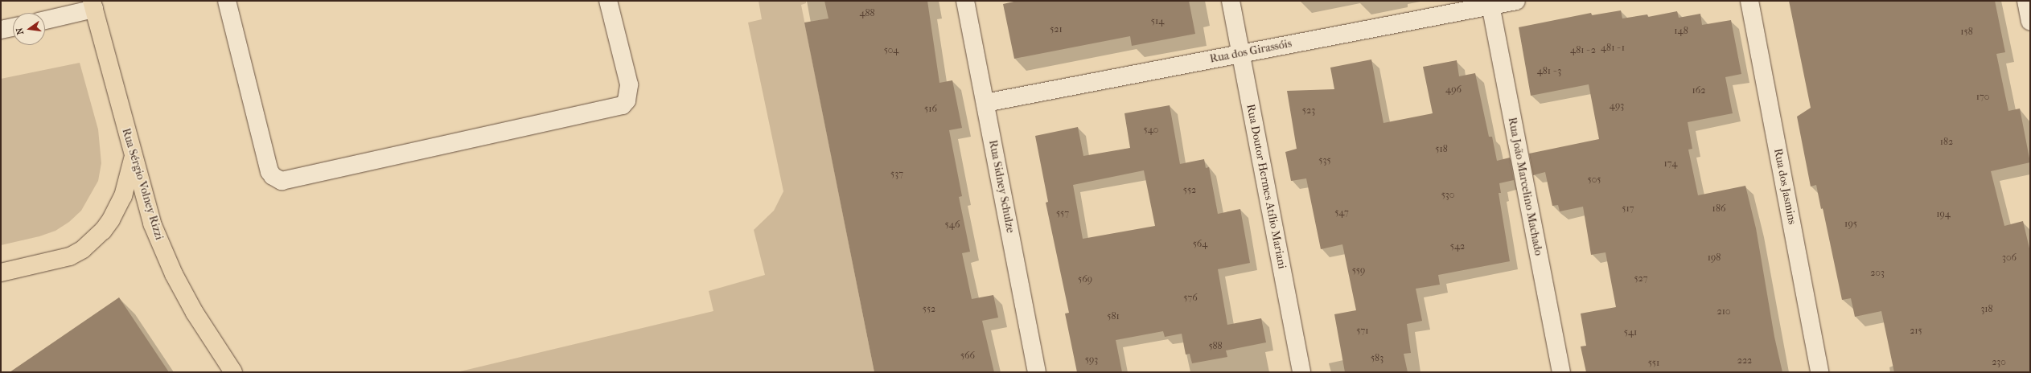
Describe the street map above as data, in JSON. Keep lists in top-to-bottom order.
{
  "streets": {
    "main road": ["Rua Sérgio Volney Rizzi"],
    "street": [
      "Rua dos Girassóis",
      "Rua Sidney Schulze",
      "Rua Doutor Hermes Atílio Mariani",
      "Rua João Marcelino Machado",
      "Rua dos Jasmins"
    ]
  },
  "crossings": [
    ["Rua dos Girassóis", "Rua Sidney Schulze"],
    ["Rua dos Girassóis", "Rua Doutor Hermes Atílio Mariani"],
    ["Rua dos Girassóis", "Rua João Marcelino Machado"]
  ],
  "house_numbers": [
    "488",
    "514",
    "521",
    "148",
    "158",
    "481 - 1",
    "504",
    "481 - 2",
    "481 - 3",
    "496",
    "162",
    "170",
    "493",
    "516",
    "523",
    "540",
    "182",
    "518",
    "535",
    "174",
    "537",
    "505",
    "552",
    "530",
    "517",
    "186",
    "547",
    "557",
    "194",
    "195",
    "546",
    "564",
    "542",
    "198",
    "306",
    "559",
    "203",
    "527",
    "569",
    "576",
    "552",
    "318",
    "210",
    "581",
    "571",
    "215",
    "541",
    "588",
    "566",
    "583",
    "593",
    "222",
    "230",
    "551"
  ],
  "north": "left"
}
